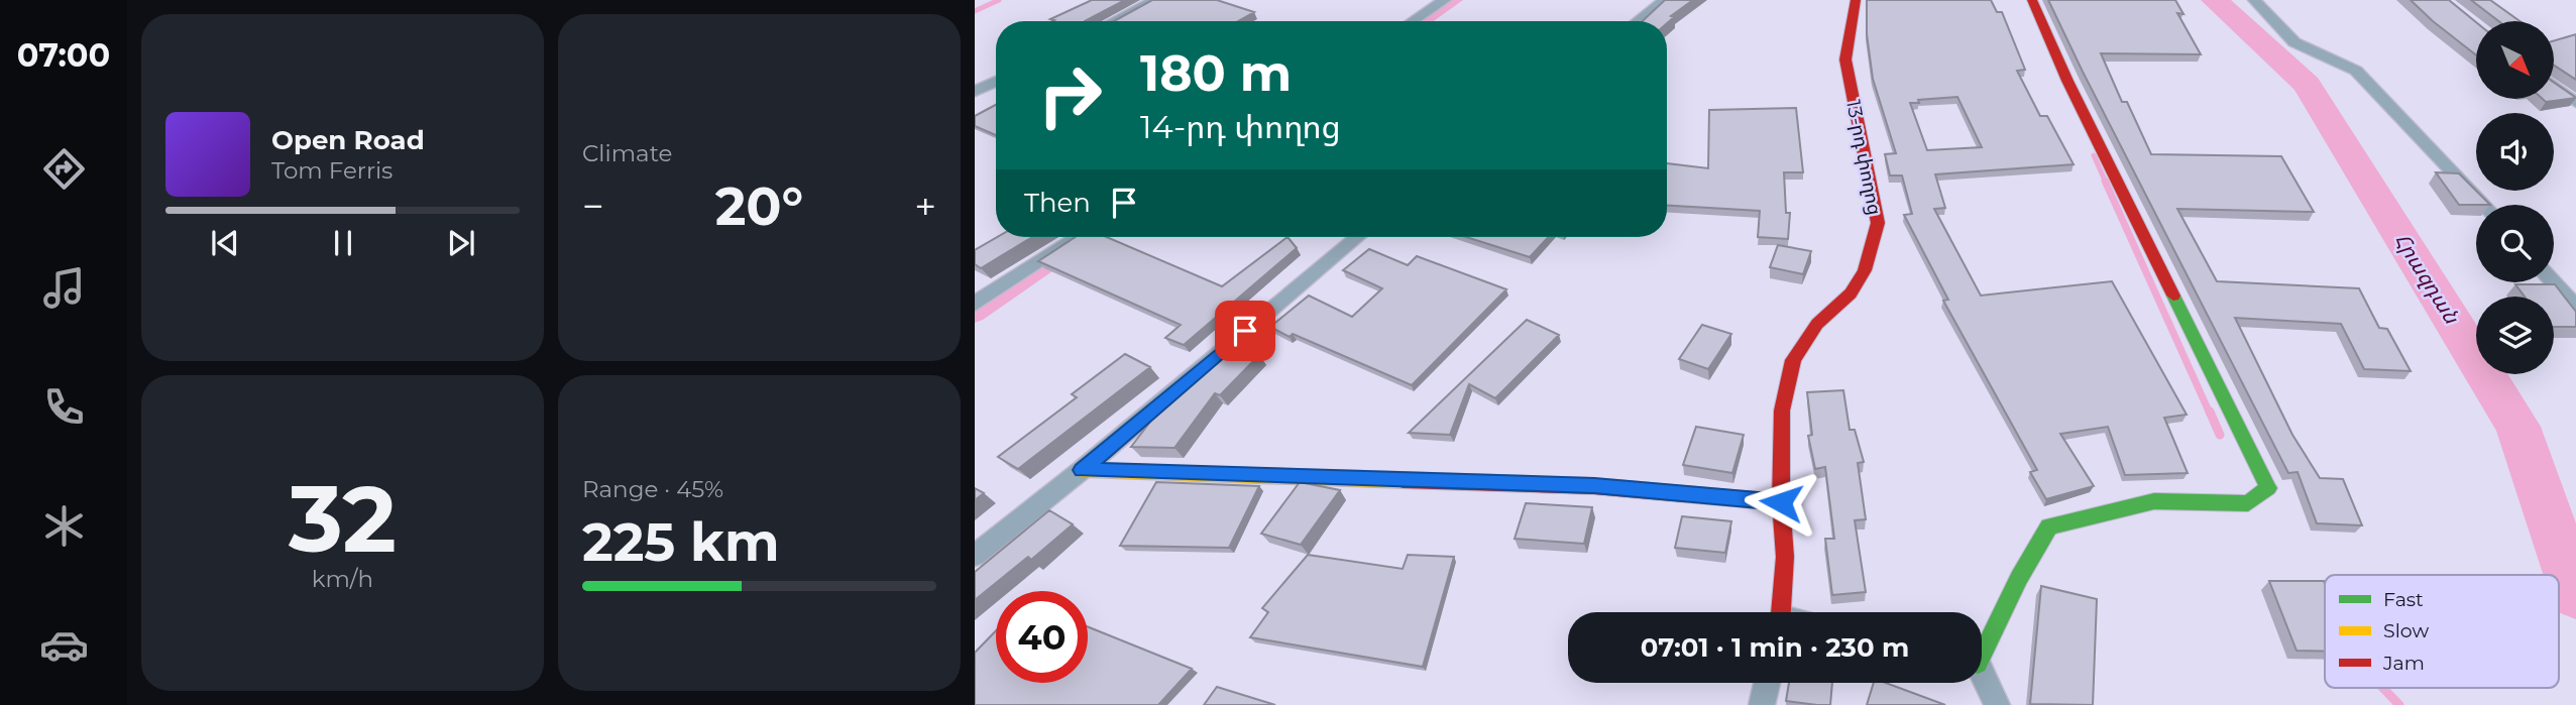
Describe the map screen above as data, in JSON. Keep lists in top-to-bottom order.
{
  "streets": {
    "street": ["13-րդ փողոց"]
  },
  "water": ["Հրազդան"],
  "legend": ["Fast", "Slow", "Jam"],
  "north": "bottom right",
  "page": {
    "tabs": "07:00",
    "tile": [
      "Climate",
      ["32", "km/h"],
      ["Range · 45%", "225 km"]
    ],
    "turn": ["180 m", "14-րդ փողոց"],
    "song": ["Open Road", "Tom Ferris"],
    "then": "Then",
    "heat": ["−", "20°", "+"],
    "limit": "40",
    "trip": "07:01 · 1 min · 230 m"
  }
}
